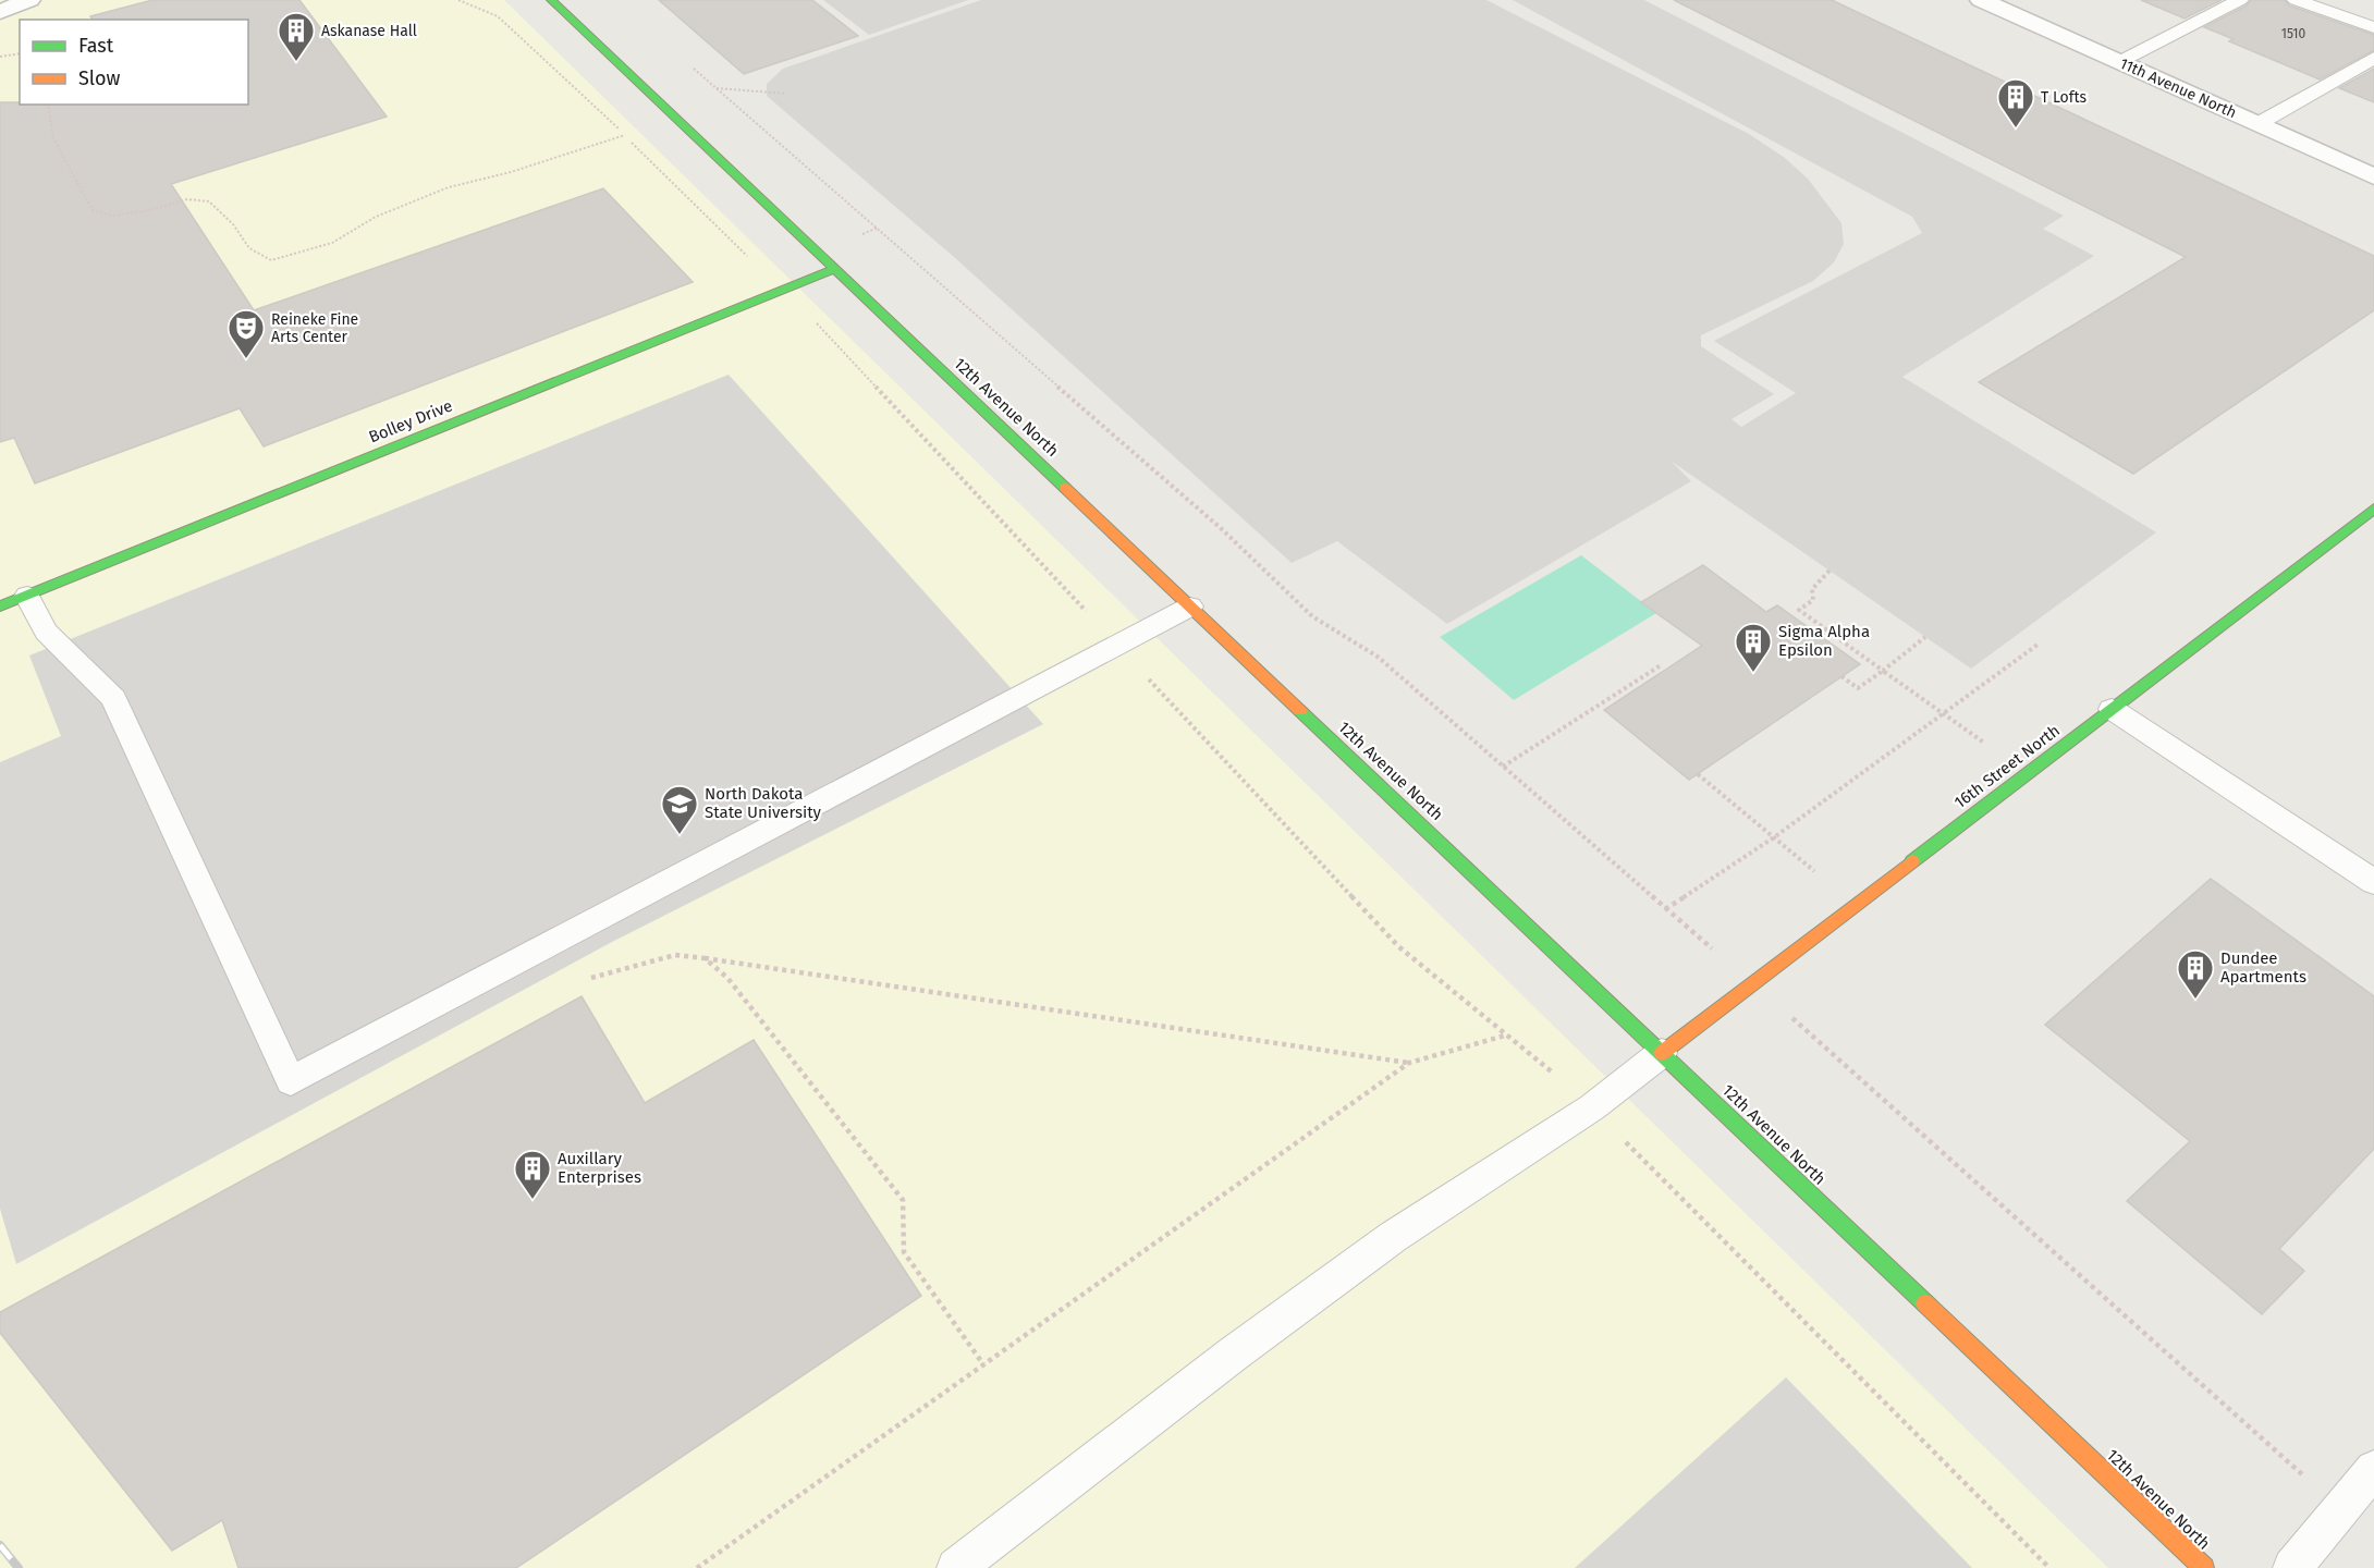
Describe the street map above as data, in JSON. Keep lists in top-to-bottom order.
{
  "streets": {
    "main road": ["12th Avenue North", "Bolley Drive", "16th Street North"],
    "street": ["11th Avenue North"]
  },
  "crossings": [
    ["12th Avenue North", "Bolley Drive"],
    ["12th Avenue North", "16th Street North"]
  ],
  "places": {
    "building": [
      "Askanase Hall",
      "T Lofts",
      "Sigma Alpha Epsilon",
      "Dundee Apartments",
      "Auxillary Enterprises"
    ],
    "theatre": ["Reineke Fine Arts Center"],
    "school or university": ["North Dakota State University"]
  },
  "house_numbers": ["1510"],
  "legend": ["Fast", "Slow"]
}
